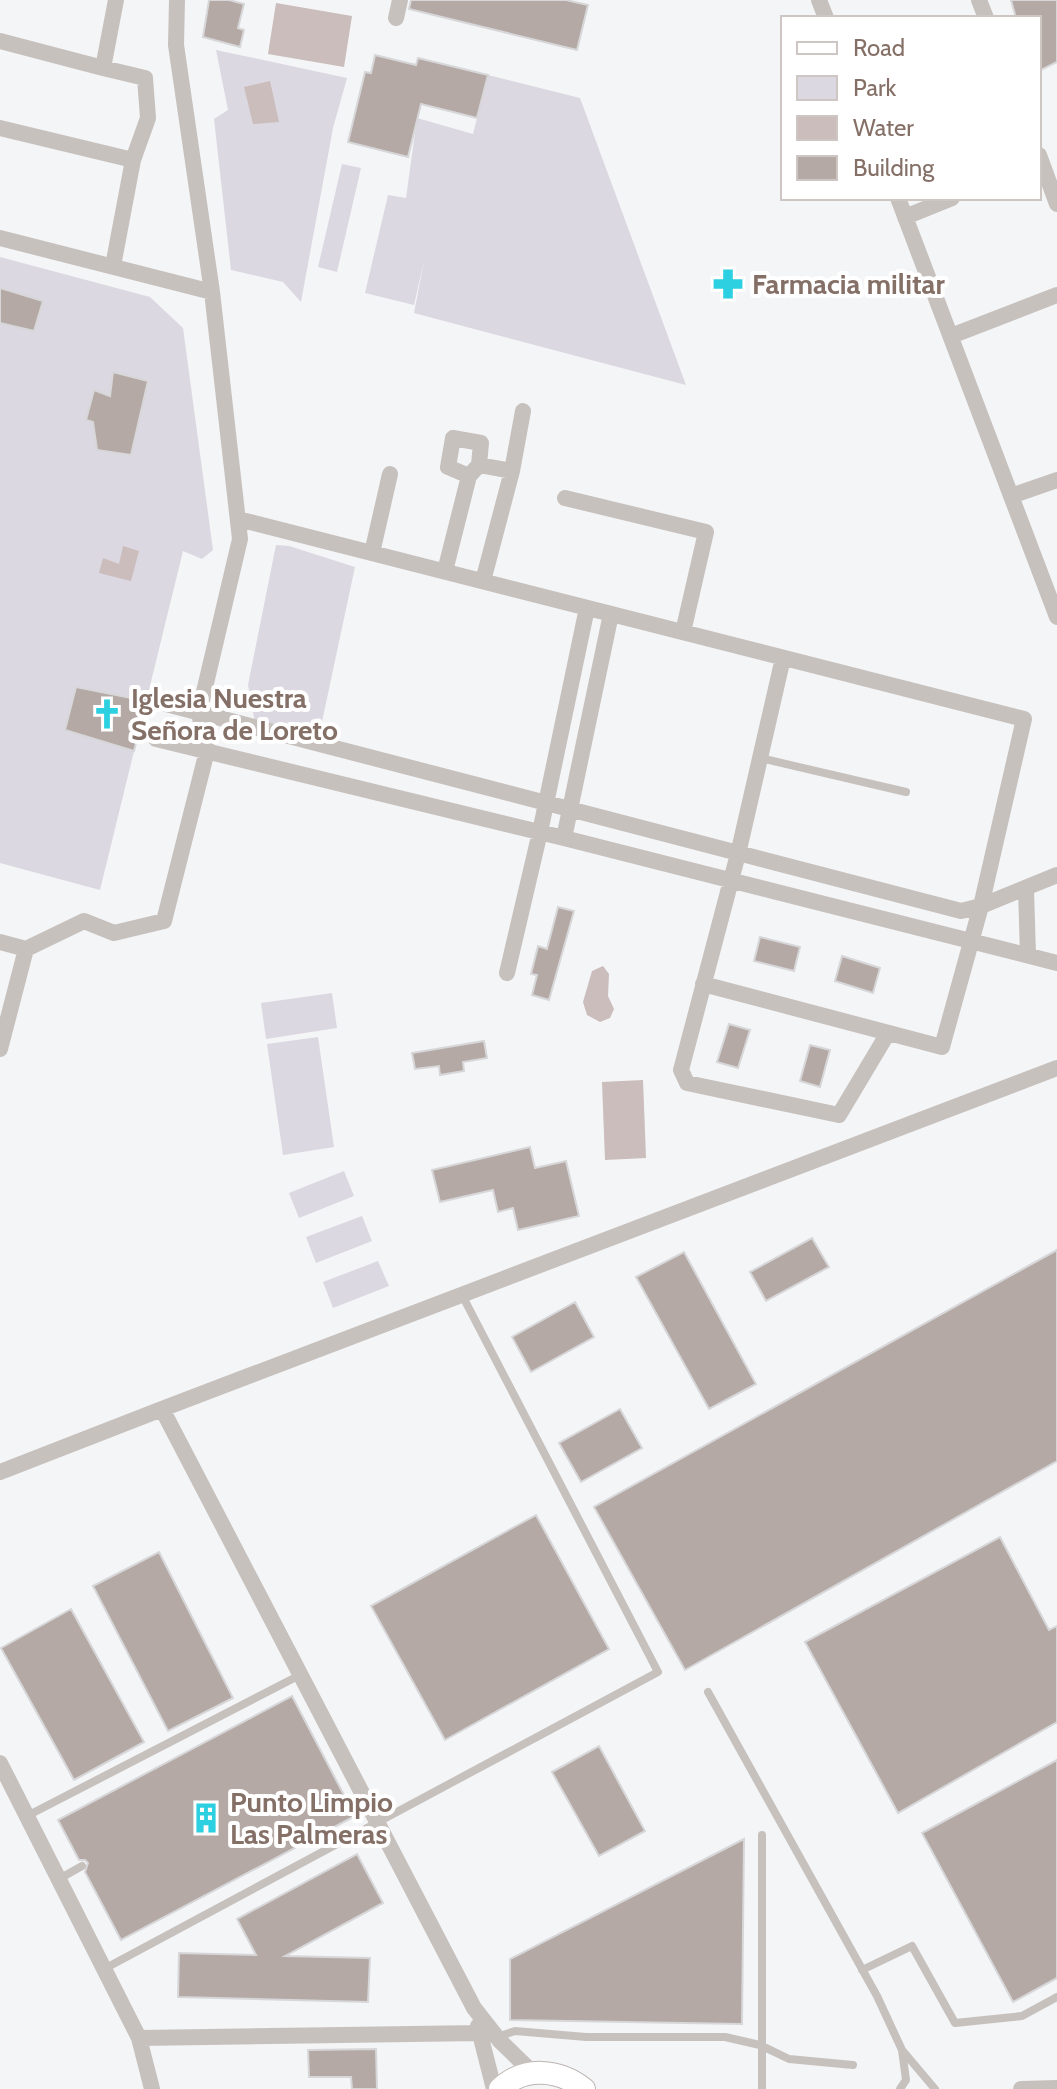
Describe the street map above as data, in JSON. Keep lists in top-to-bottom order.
{
  "places": {
    "pharmacy": ["Farmacia militar"],
    "church": ["Iglesia Nuestra Señora de Loreto"],
    "building": ["Punto Limpio Las Palmeras"]
  },
  "legend": [
    "Road",
    "Park",
    "Water",
    "Building"
  ]
}
